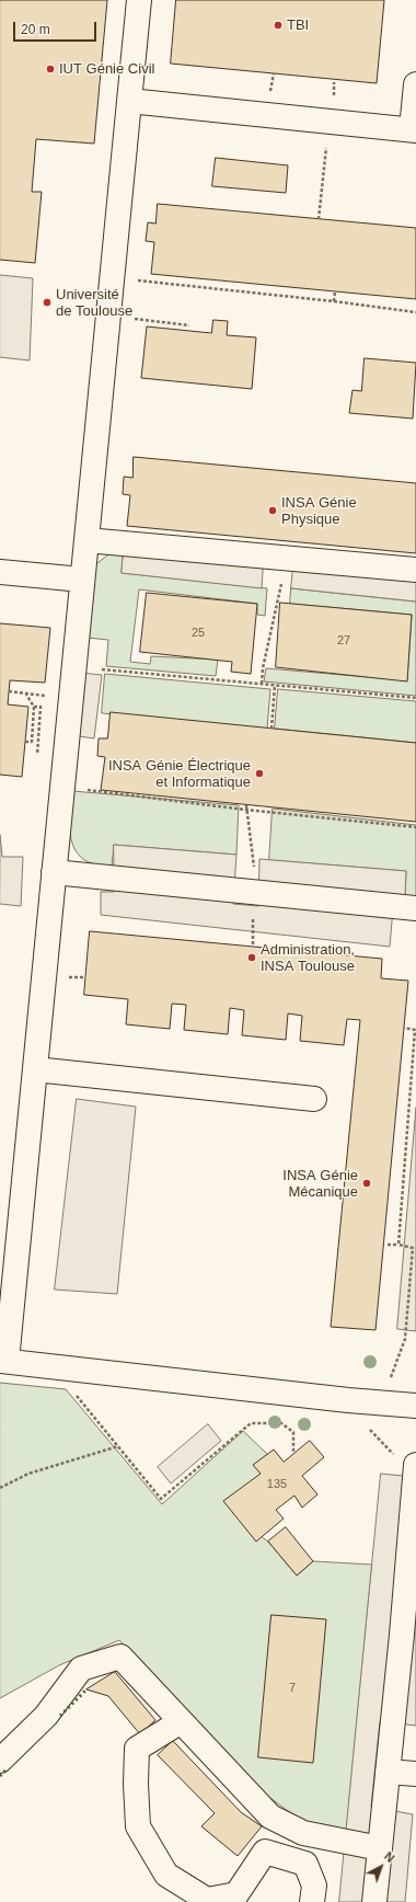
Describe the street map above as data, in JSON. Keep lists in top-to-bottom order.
{
  "places": [
    "TBI",
    "IUT Génie Civil",
    "Université de Toulouse",
    "INSA Génie Physique",
    "INSA Génie Électrique et Informatique",
    "Administration, INSA Toulouse",
    "INSA Génie Mécanique"
  ],
  "house_numbers": [
    "25",
    "27",
    "135",
    "7"
  ],
  "scale_bar": "20 m",
  "north": "top right"
}
